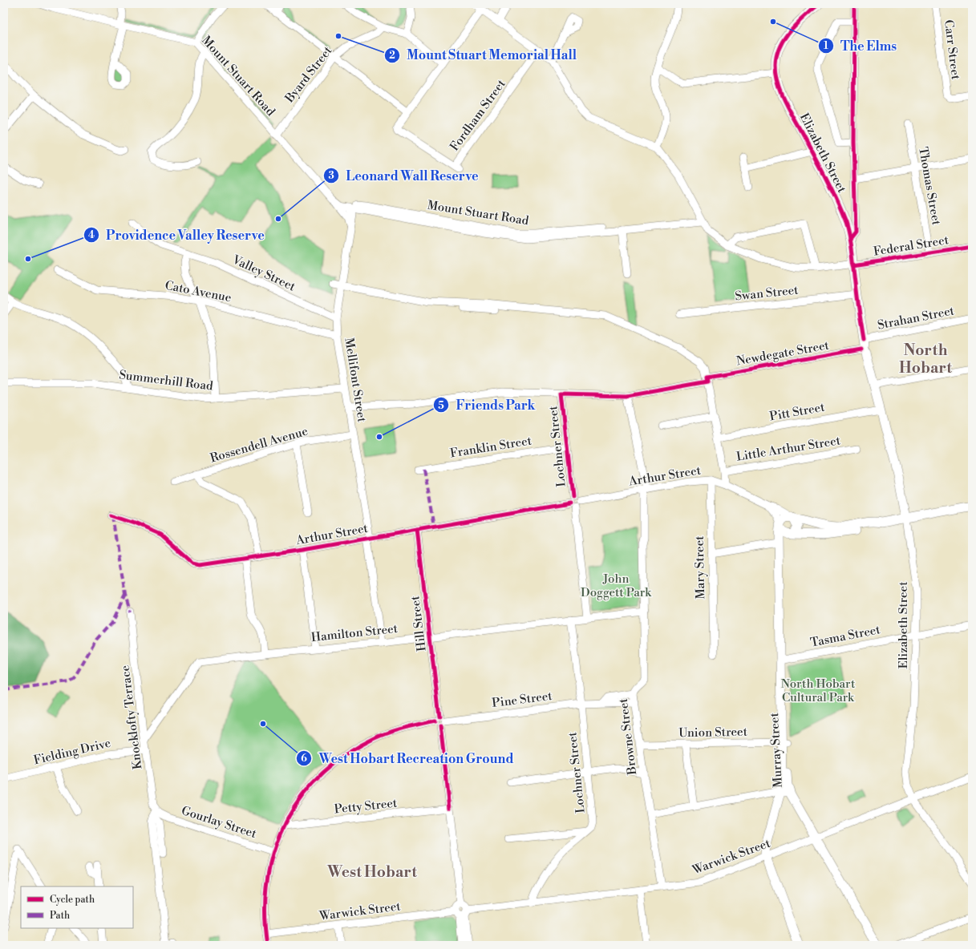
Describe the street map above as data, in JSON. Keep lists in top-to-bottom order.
{
  "streets": {
    "main road": ["Elizabeth Street", "Murray Street"],
    "street": [
      "Carr Street",
      "Byard Street",
      "Mount Stuart Road",
      "Fordham Street",
      "Thomas Street",
      "Federal Street",
      "Valley Street",
      "Cato Avenue",
      "Swan Street",
      "Strahan Street",
      "Newdegate Street",
      "Mellifont Street",
      "Summerhill Road",
      "Pitt Street",
      "Rossendell Avenue",
      "Lochner Street",
      "Franklin Street",
      "Little Arthur Street",
      "Arthur Street",
      "Mary Street",
      "Hill Street",
      "Hamilton Street",
      "Tasma Street",
      "Pine Street",
      "Knocklofty Terrace",
      "Union Street",
      "Browne Street",
      "Fielding Drive",
      "Petty Street",
      "Gourlay Street",
      "Warwick Street"
    ]
  },
  "crossings": [
    ["Byard Street", "Mount Stuart Road"],
    ["Mount Stuart Road", "Federal Street"],
    ["Mount Stuart Road", "Mellifont Street"],
    ["Elizabeth Street", "Federal Street"],
    ["Elizabeth Street", "Swan Street"],
    ["Elizabeth Street", "Strahan Street"],
    ["Elizabeth Street", "Newdegate Street"],
    ["Elizabeth Street", "Pitt Street"],
    ["Elizabeth Street", "Tasma Street"],
    ["Elizabeth Street", "Warwick Street"],
    ["Thomas Street", "Federal Street"],
    ["Valley Street", "Mellifont Street"],
    ["Cato Avenue", "Mellifont Street"],
    ["Strahan Street", "Newdegate Street"],
    ["Newdegate Street", "Mellifont Street"],
    ["Newdegate Street", "Lochner Street"],
    ["Newdegate Street", "Browne Street"],
    ["Mellifont Street", "Summerhill Road"],
    ["Mellifont Street", "Rossendell Avenue"],
    ["Mellifont Street", "Arthur Street"],
    ["Mellifont Street", "Hamilton Street"],
    ["Lochner Street", "Franklin Street"],
    ["Lochner Street", "Arthur Street"],
    ["Lochner Street", "Hamilton Street"],
    ["Lochner Street", "Pine Street"],
    ["Lochner Street", "Warwick Street"],
    ["Arthur Street", "Mary Street"],
    ["Arthur Street", "Hill Street"],
    ["Arthur Street", "Browne Street"],
    ["Arthur Street", "Murray Street"],
    ["Hill Street", "Hamilton Street"],
    ["Hill Street", "Pine Street"],
    ["Hill Street", "Petty Street"],
    ["Hill Street", "Warwick Street"],
    ["Hamilton Street", "Knocklofty Terrace"],
    ["Hamilton Street", "Browne Street"],
    ["Tasma Street", "Murray Street"],
    ["Pine Street", "Browne Street"],
    ["Pine Street", "Petty Street"],
    ["Pine Street", "Gourlay Street"],
    ["Pine Street", "Warwick Street"],
    ["Knocklofty Terrace", "Fielding Drive"],
    ["Knocklofty Terrace", "Gourlay Street"],
    ["Union Street", "Browne Street"],
    ["Union Street", "Murray Street"],
    ["Browne Street", "Warwick Street"],
    ["Murray Street", "Warwick Street"]
  ],
  "districts": ["North Hobart", "West Hobart"],
  "parks": ["John Doggett Park", "North Hobart Cultural Park"],
  "places": [
    "The Elms",
    "Mount Stuart Memorial Hall",
    "Leonard Wall Reserve",
    "Providence Valley Reserve",
    "Friends Park",
    "West Hobart Recreation Ground"
  ],
  "legend": ["Cycle path", "Path"]
}
